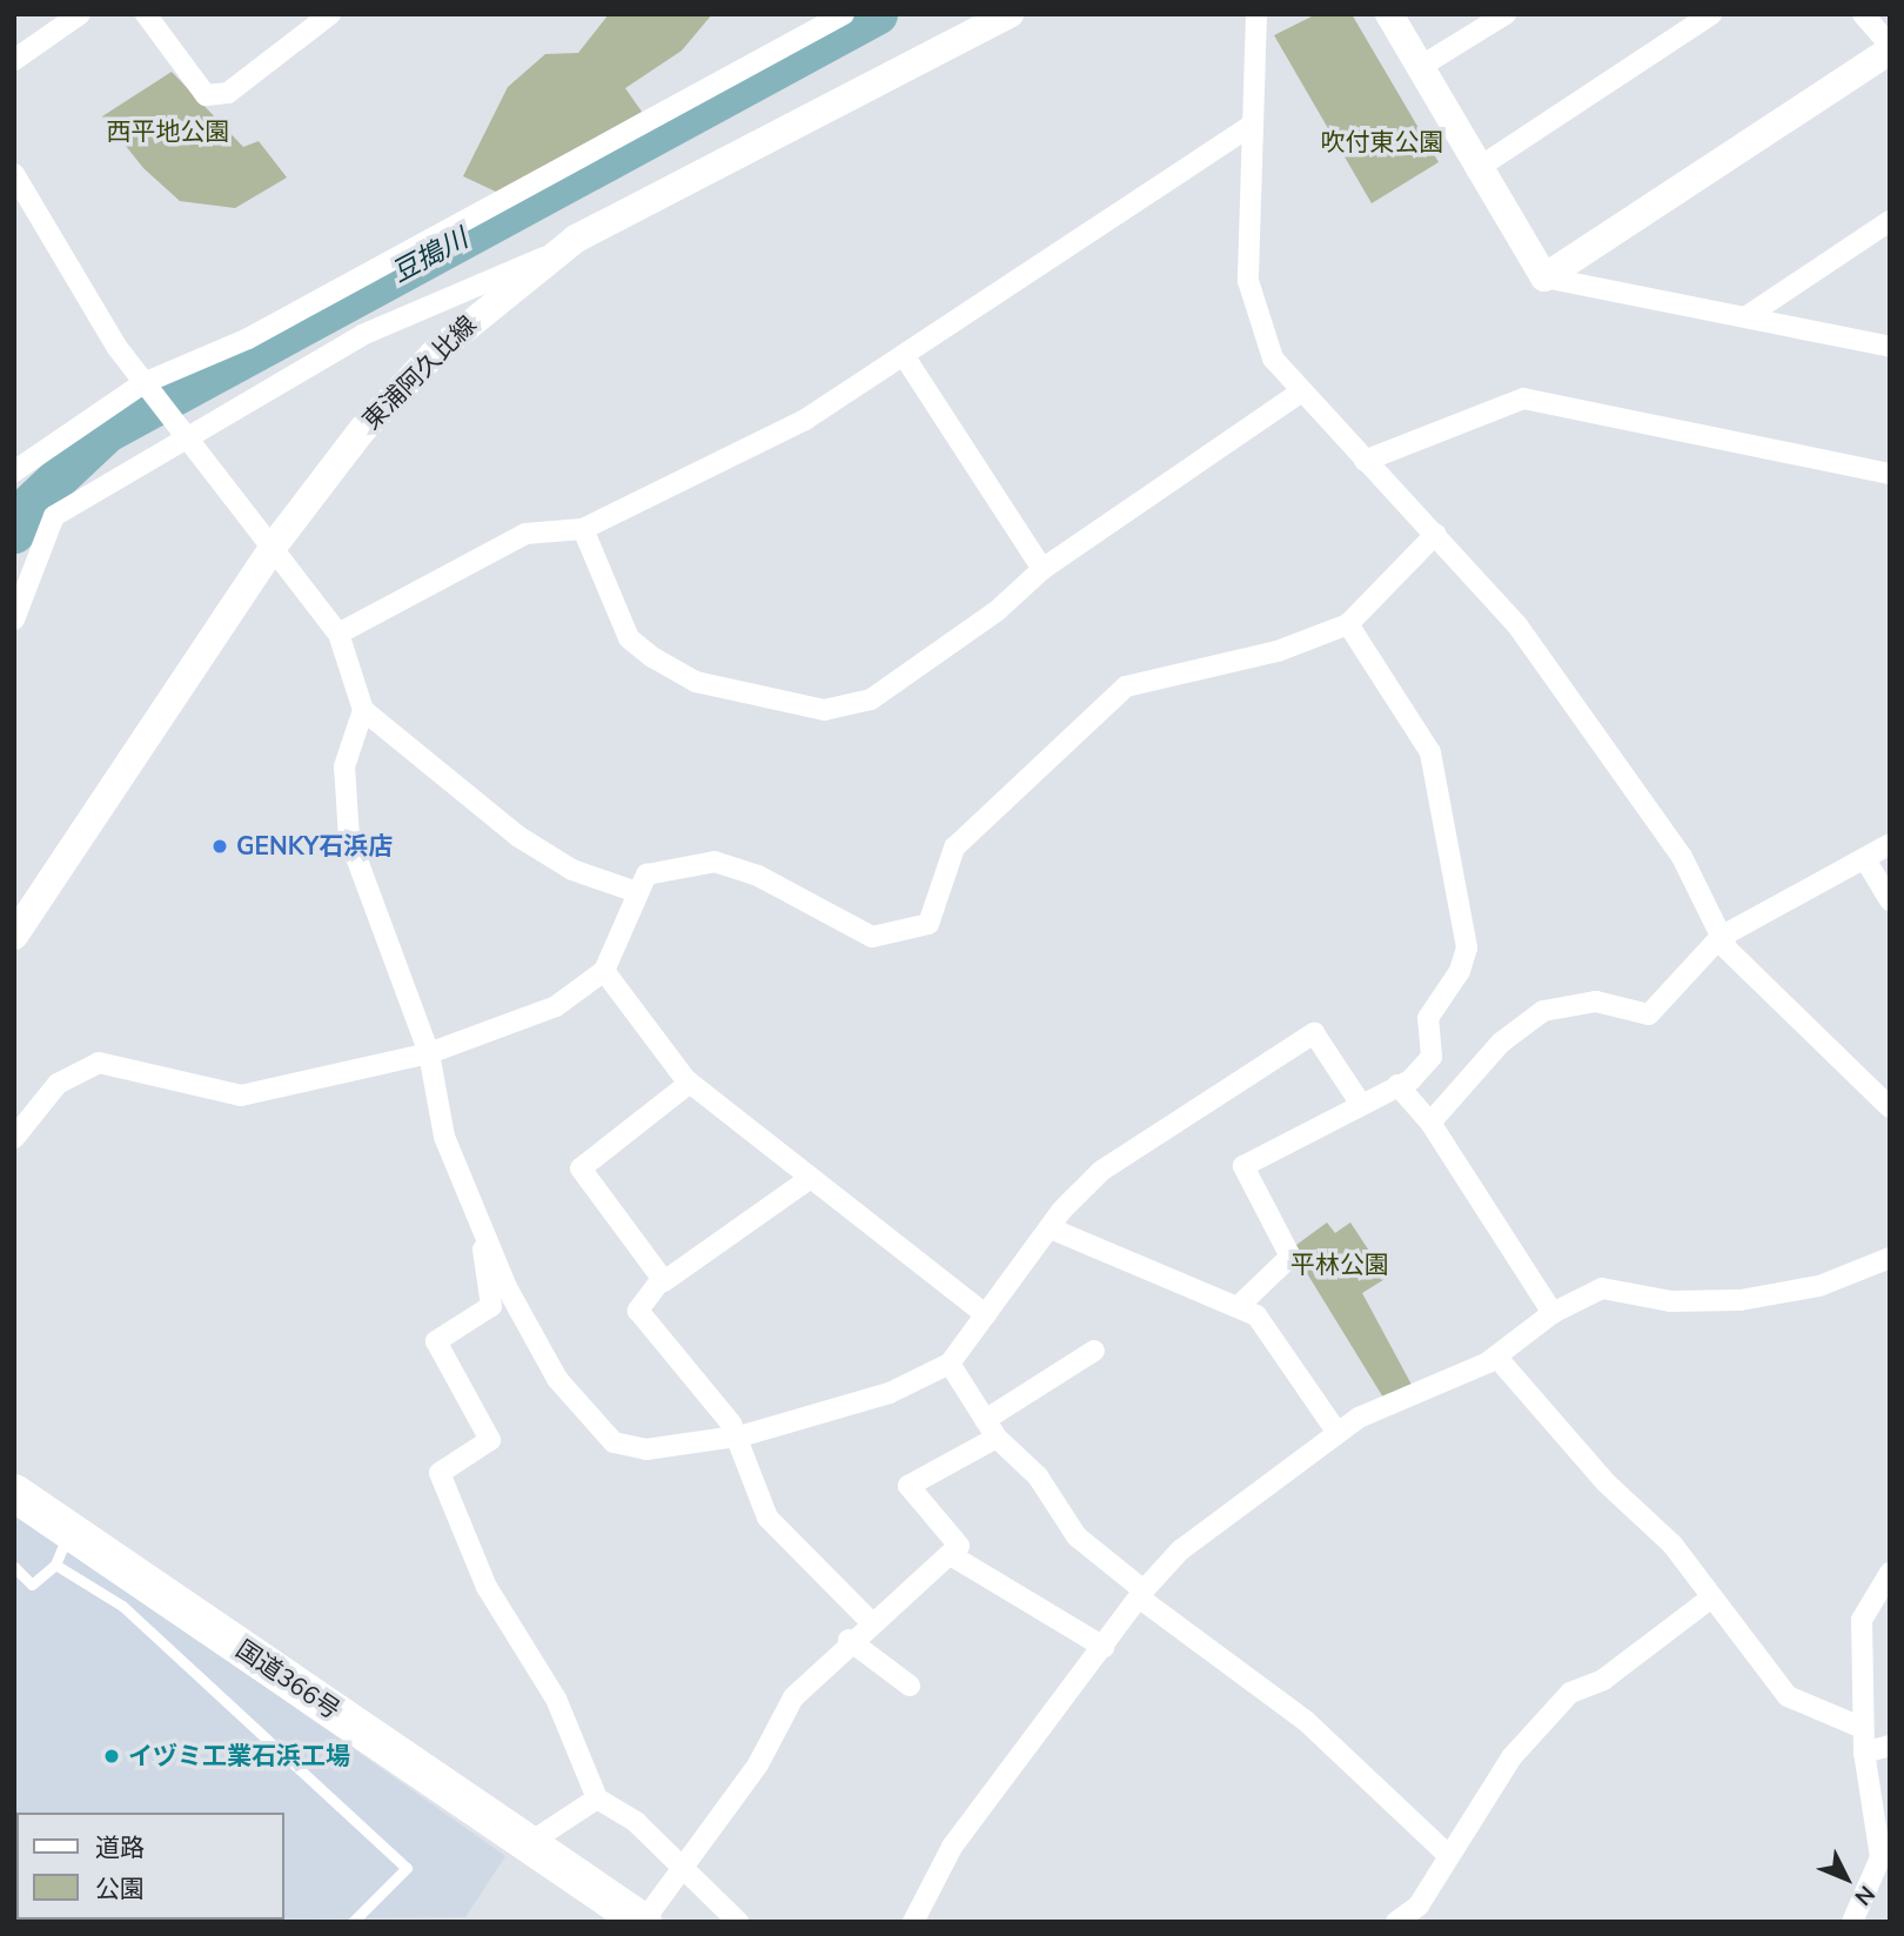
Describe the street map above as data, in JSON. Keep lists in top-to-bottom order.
{
  "streets": {
    "highway": ["国道366号"],
    "main road": ["東浦阿久比線"]
  },
  "water": ["豆搗川"],
  "parks": ["西平地公園", "吹付東公園", "平林公園"],
  "places": ["GENKY石浜店", "イヅミ工業石浜工場"],
  "legend": ["道路", "公園"],
  "north": "bottom right"
}
